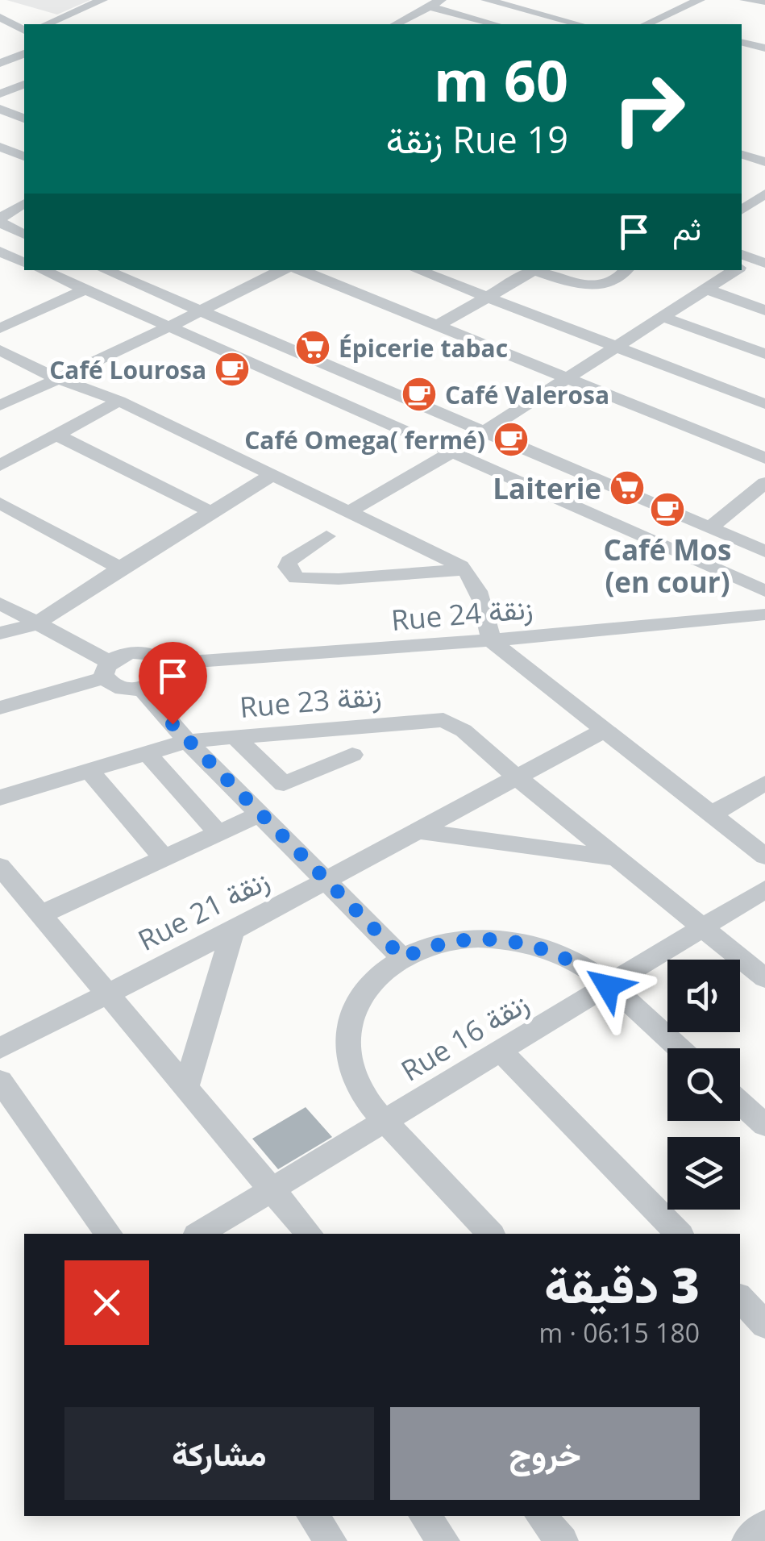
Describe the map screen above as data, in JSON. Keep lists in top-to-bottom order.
{
  "streets": {
    "street": [
      "Rue 24 زنقة",
      "Rue 23 زنقة",
      "Rue 21 زنقة",
      "Rue 16 زنقة"
    ]
  },
  "crossings": [
    ["Rue 23 زنقة", "Rue 21 زنقة"],
    ["Rue 23 زنقة", "Rue 16 زنقة"]
  ],
  "places": {
    "supermarket": ["Épicerie tabac", "Laiterie"],
    "cafe": [
      "Café Lourosa",
      "Café Valerosa",
      "Café Omega( fermé)",
      "Café Mos (en cour)"
    ]
  },
  "page": {
    "turn": ["60 m", "Rue 19 زنقة"],
    "then": "ثم",
    "heading": ["3 دقيقة", "180 m · 06:15"],
    "buttons": ["خروج", "مشاركة"]
  }
}
